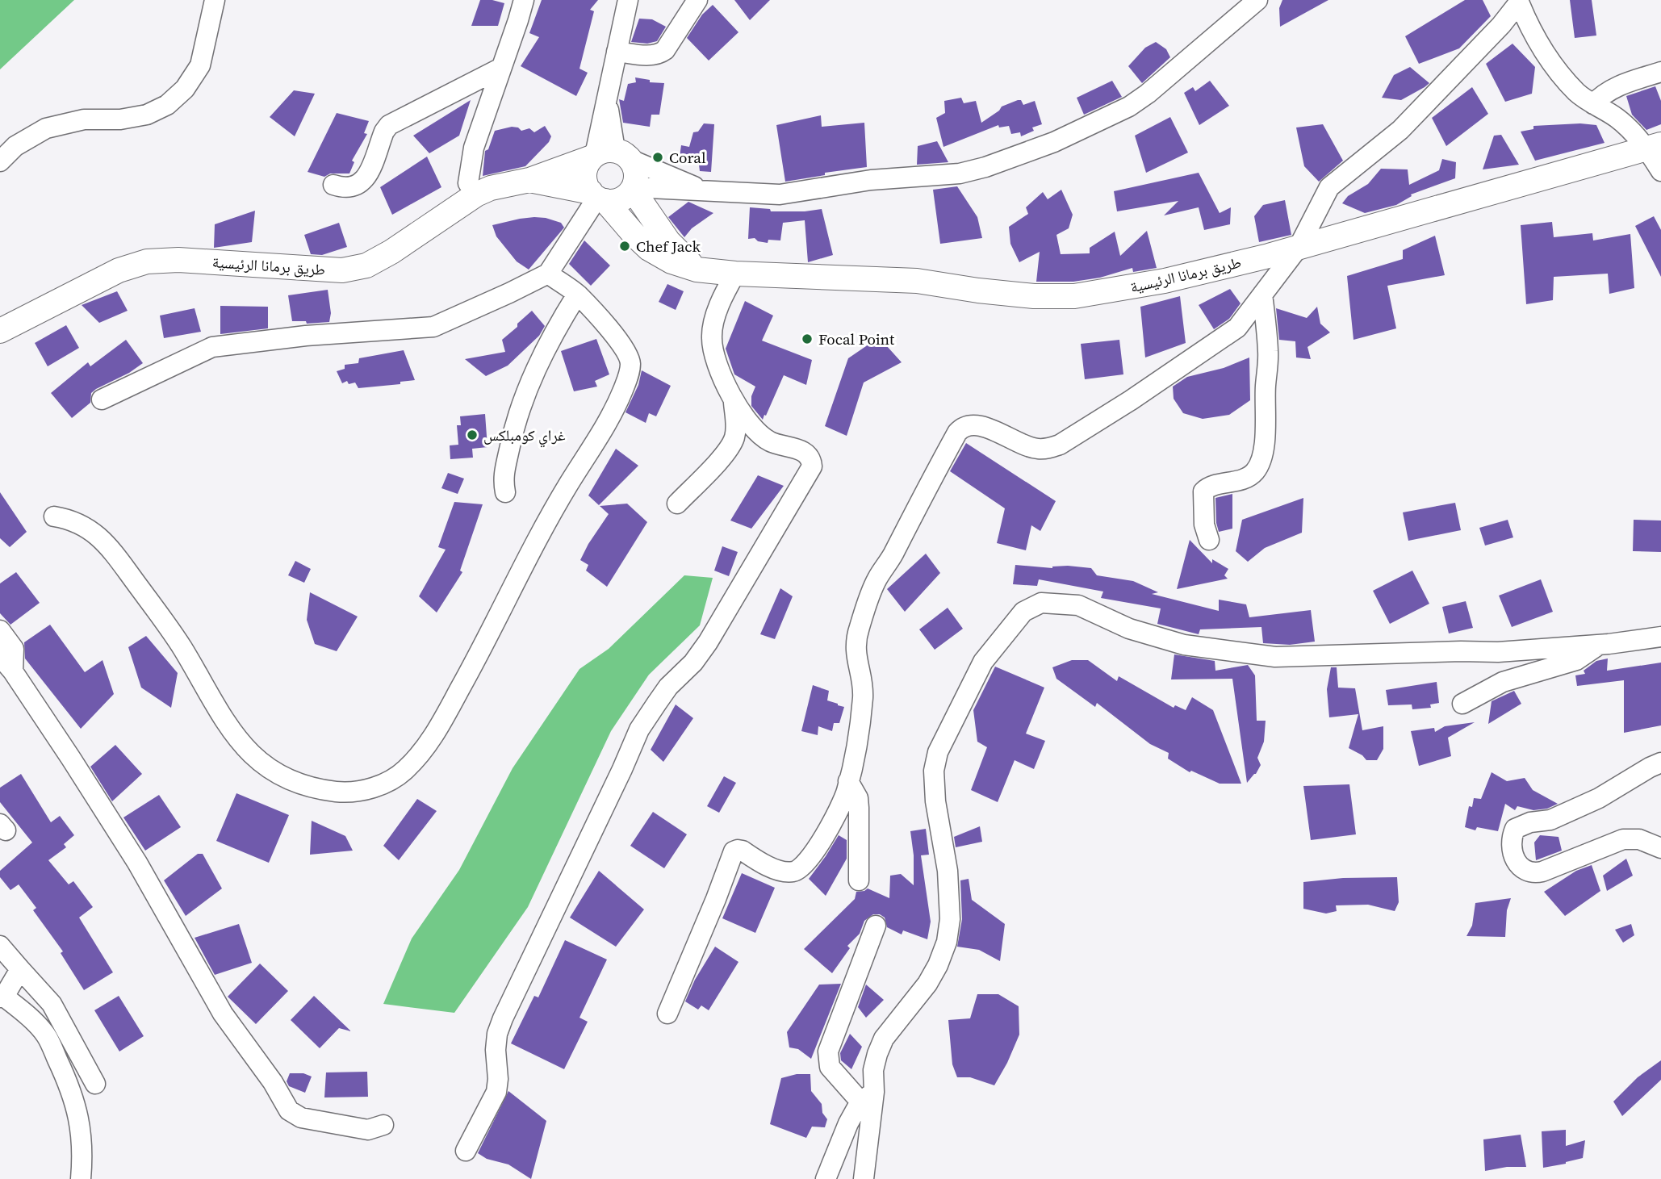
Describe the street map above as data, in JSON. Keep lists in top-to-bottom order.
{
  "streets": {
    "main road": ["طريق برمانا الرئيسية"]
  },
  "places": [
    "Coral",
    "Chef Jack",
    "Focal Point",
    "غراي كومبلكس"
  ]
}
